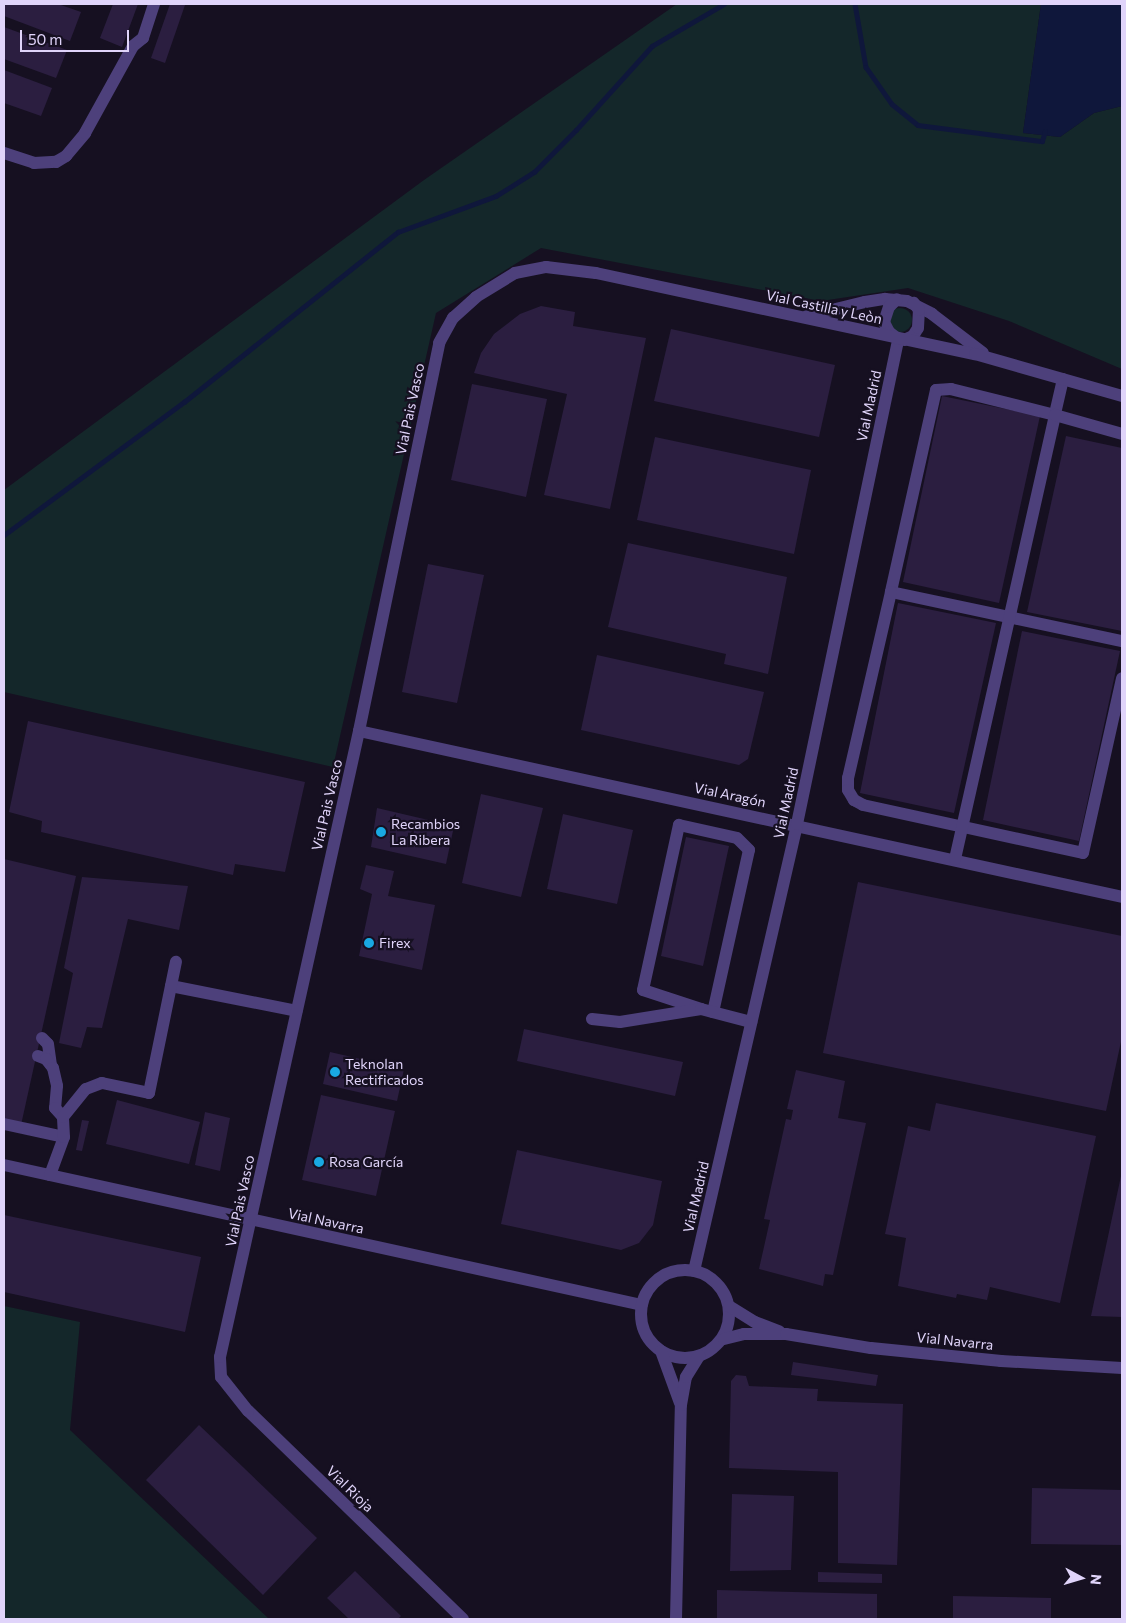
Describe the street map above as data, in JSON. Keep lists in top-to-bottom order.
{
  "streets": {
    "street": [
      "Vial Castilla y Leòn",
      "Vial Madrid",
      "Vial Pais Vasco",
      "Vial Aragón",
      "Vial Navarra",
      "Vial Rioja"
    ]
  },
  "crossings": [
    ["Vial Castilla y Leòn", "Vial Madrid"],
    ["Vial Castilla y Leòn", "Vial Pais Vasco"],
    ["Vial Madrid", "Vial Aragón"],
    ["Vial Madrid", "Vial Navarra"],
    ["Vial Pais Vasco", "Vial Aragón"],
    ["Vial Pais Vasco", "Vial Navarra"],
    ["Vial Pais Vasco", "Vial Rioja"]
  ],
  "places": [
    "Recambios La Ribera",
    "Firex",
    "Teknolan Rectificados",
    "Rosa García"
  ],
  "scale_bar": "50 m",
  "north": "right"
}
